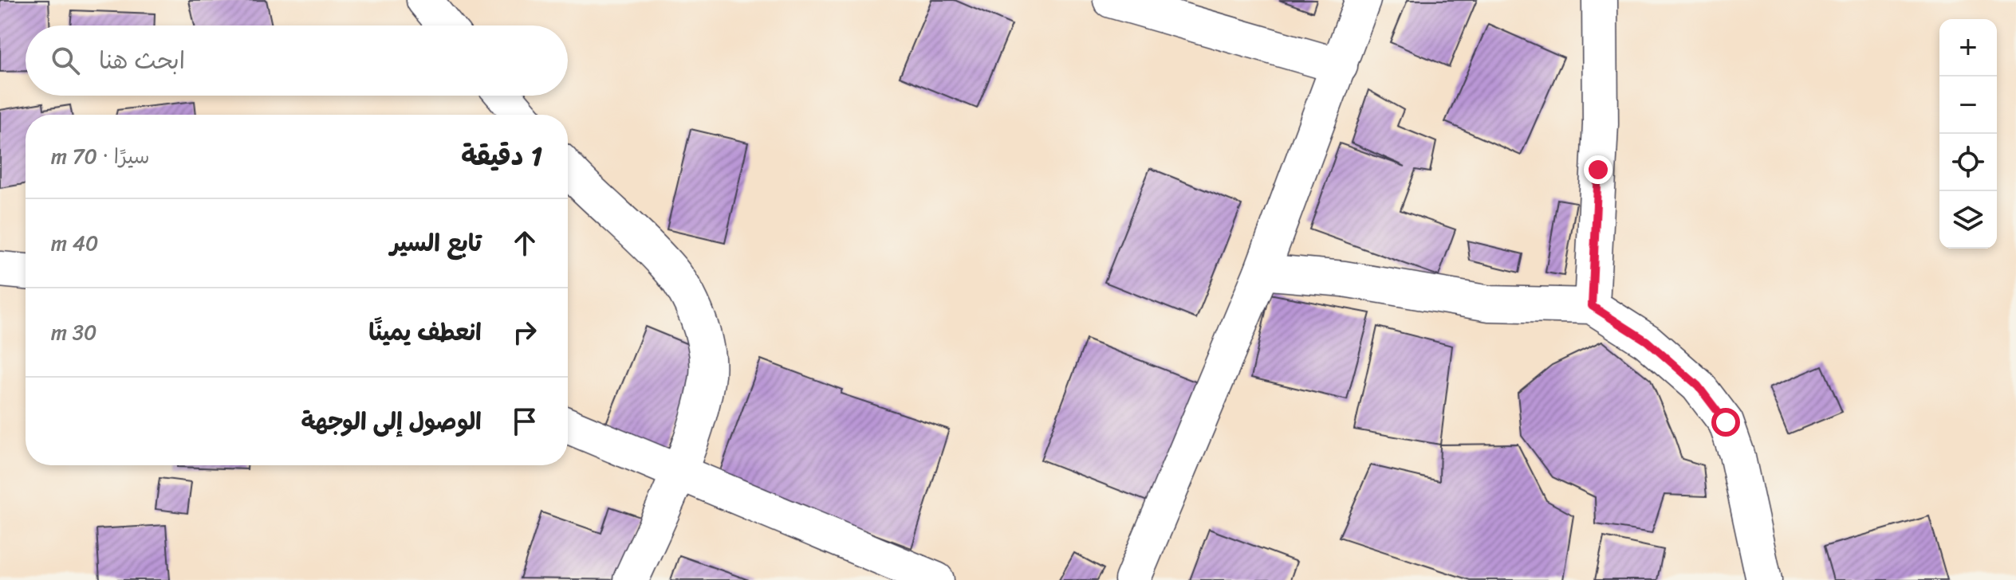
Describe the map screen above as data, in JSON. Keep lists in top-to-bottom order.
{
  "page": {
    "map_buttons": ["+", "−"],
    "search": "ابحث هنا",
    "heading": ["1 دقيقة", "سيرًا · 70 m"],
    "list": [
      ["تابع السير", "40 m"],
      ["انعطف يمينًا", "30 m"],
      "الوصول إلى الوجهة"
    ]
  }
}
